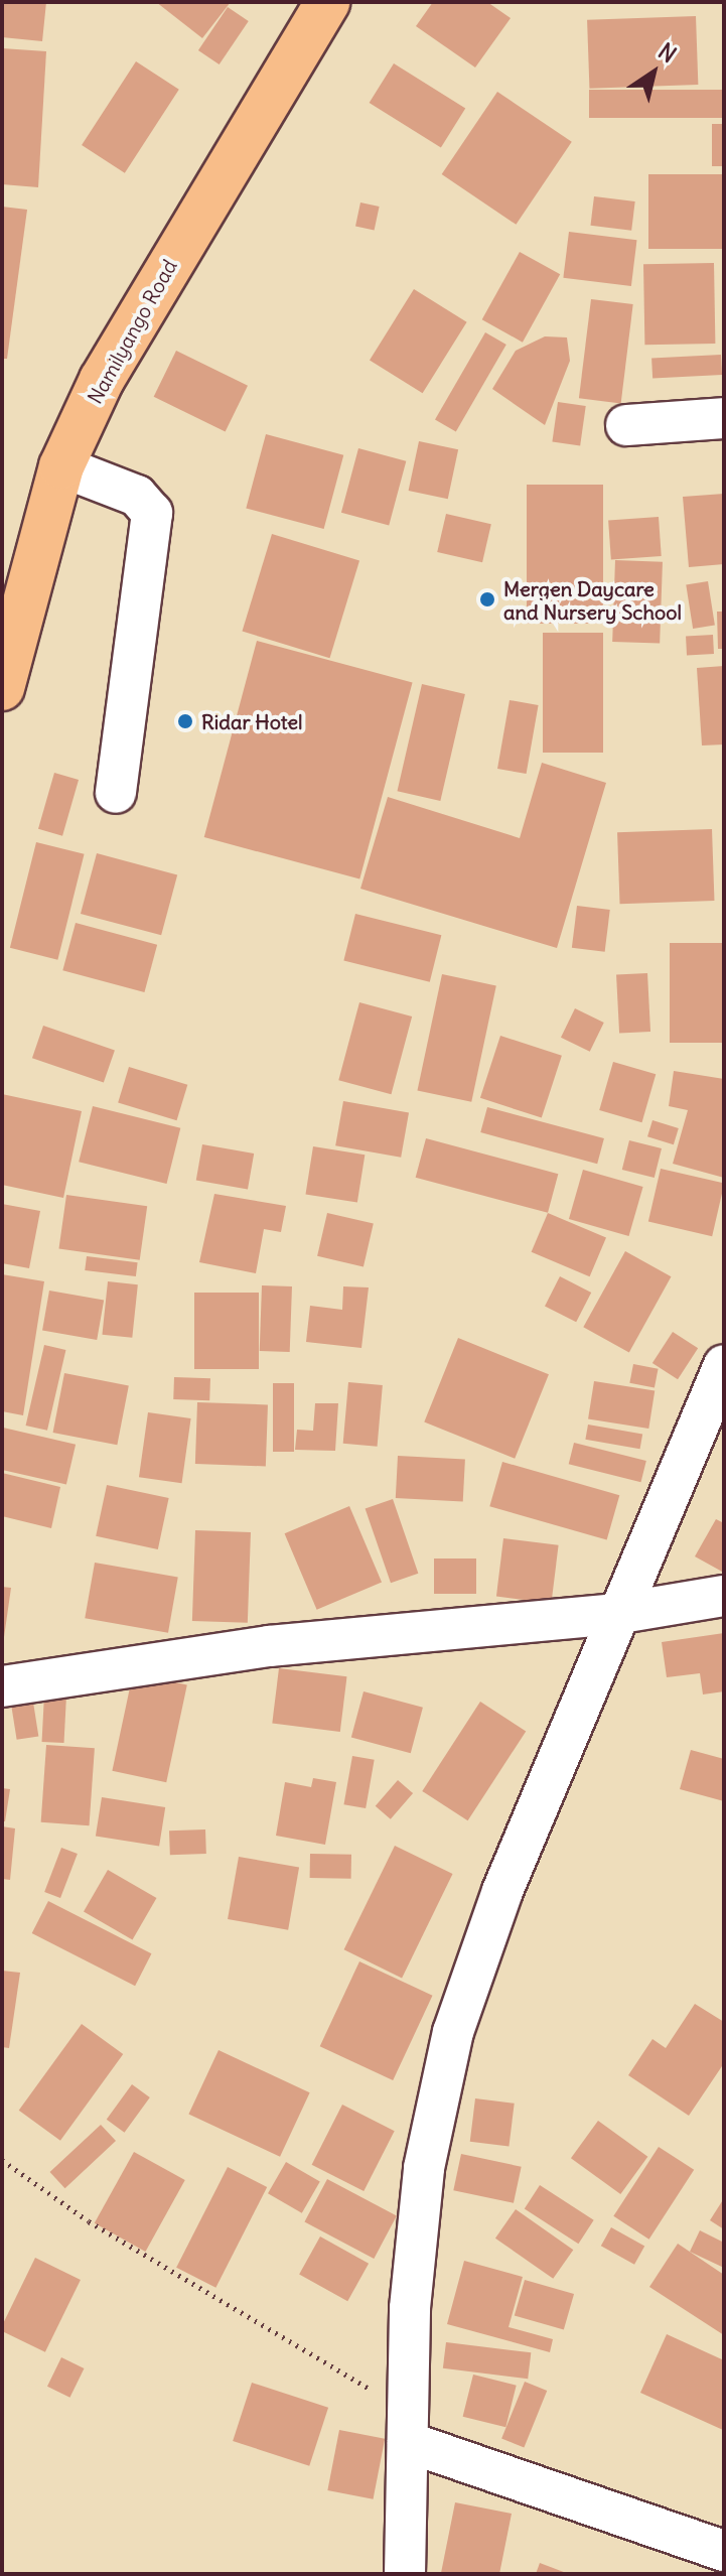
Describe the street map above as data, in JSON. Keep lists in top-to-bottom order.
{
  "streets": {
    "main road": ["Namilyango Road"]
  },
  "places": ["Mergen Daycare and Nursery School", "Ridar Hotel"],
  "north": "top right"
}
